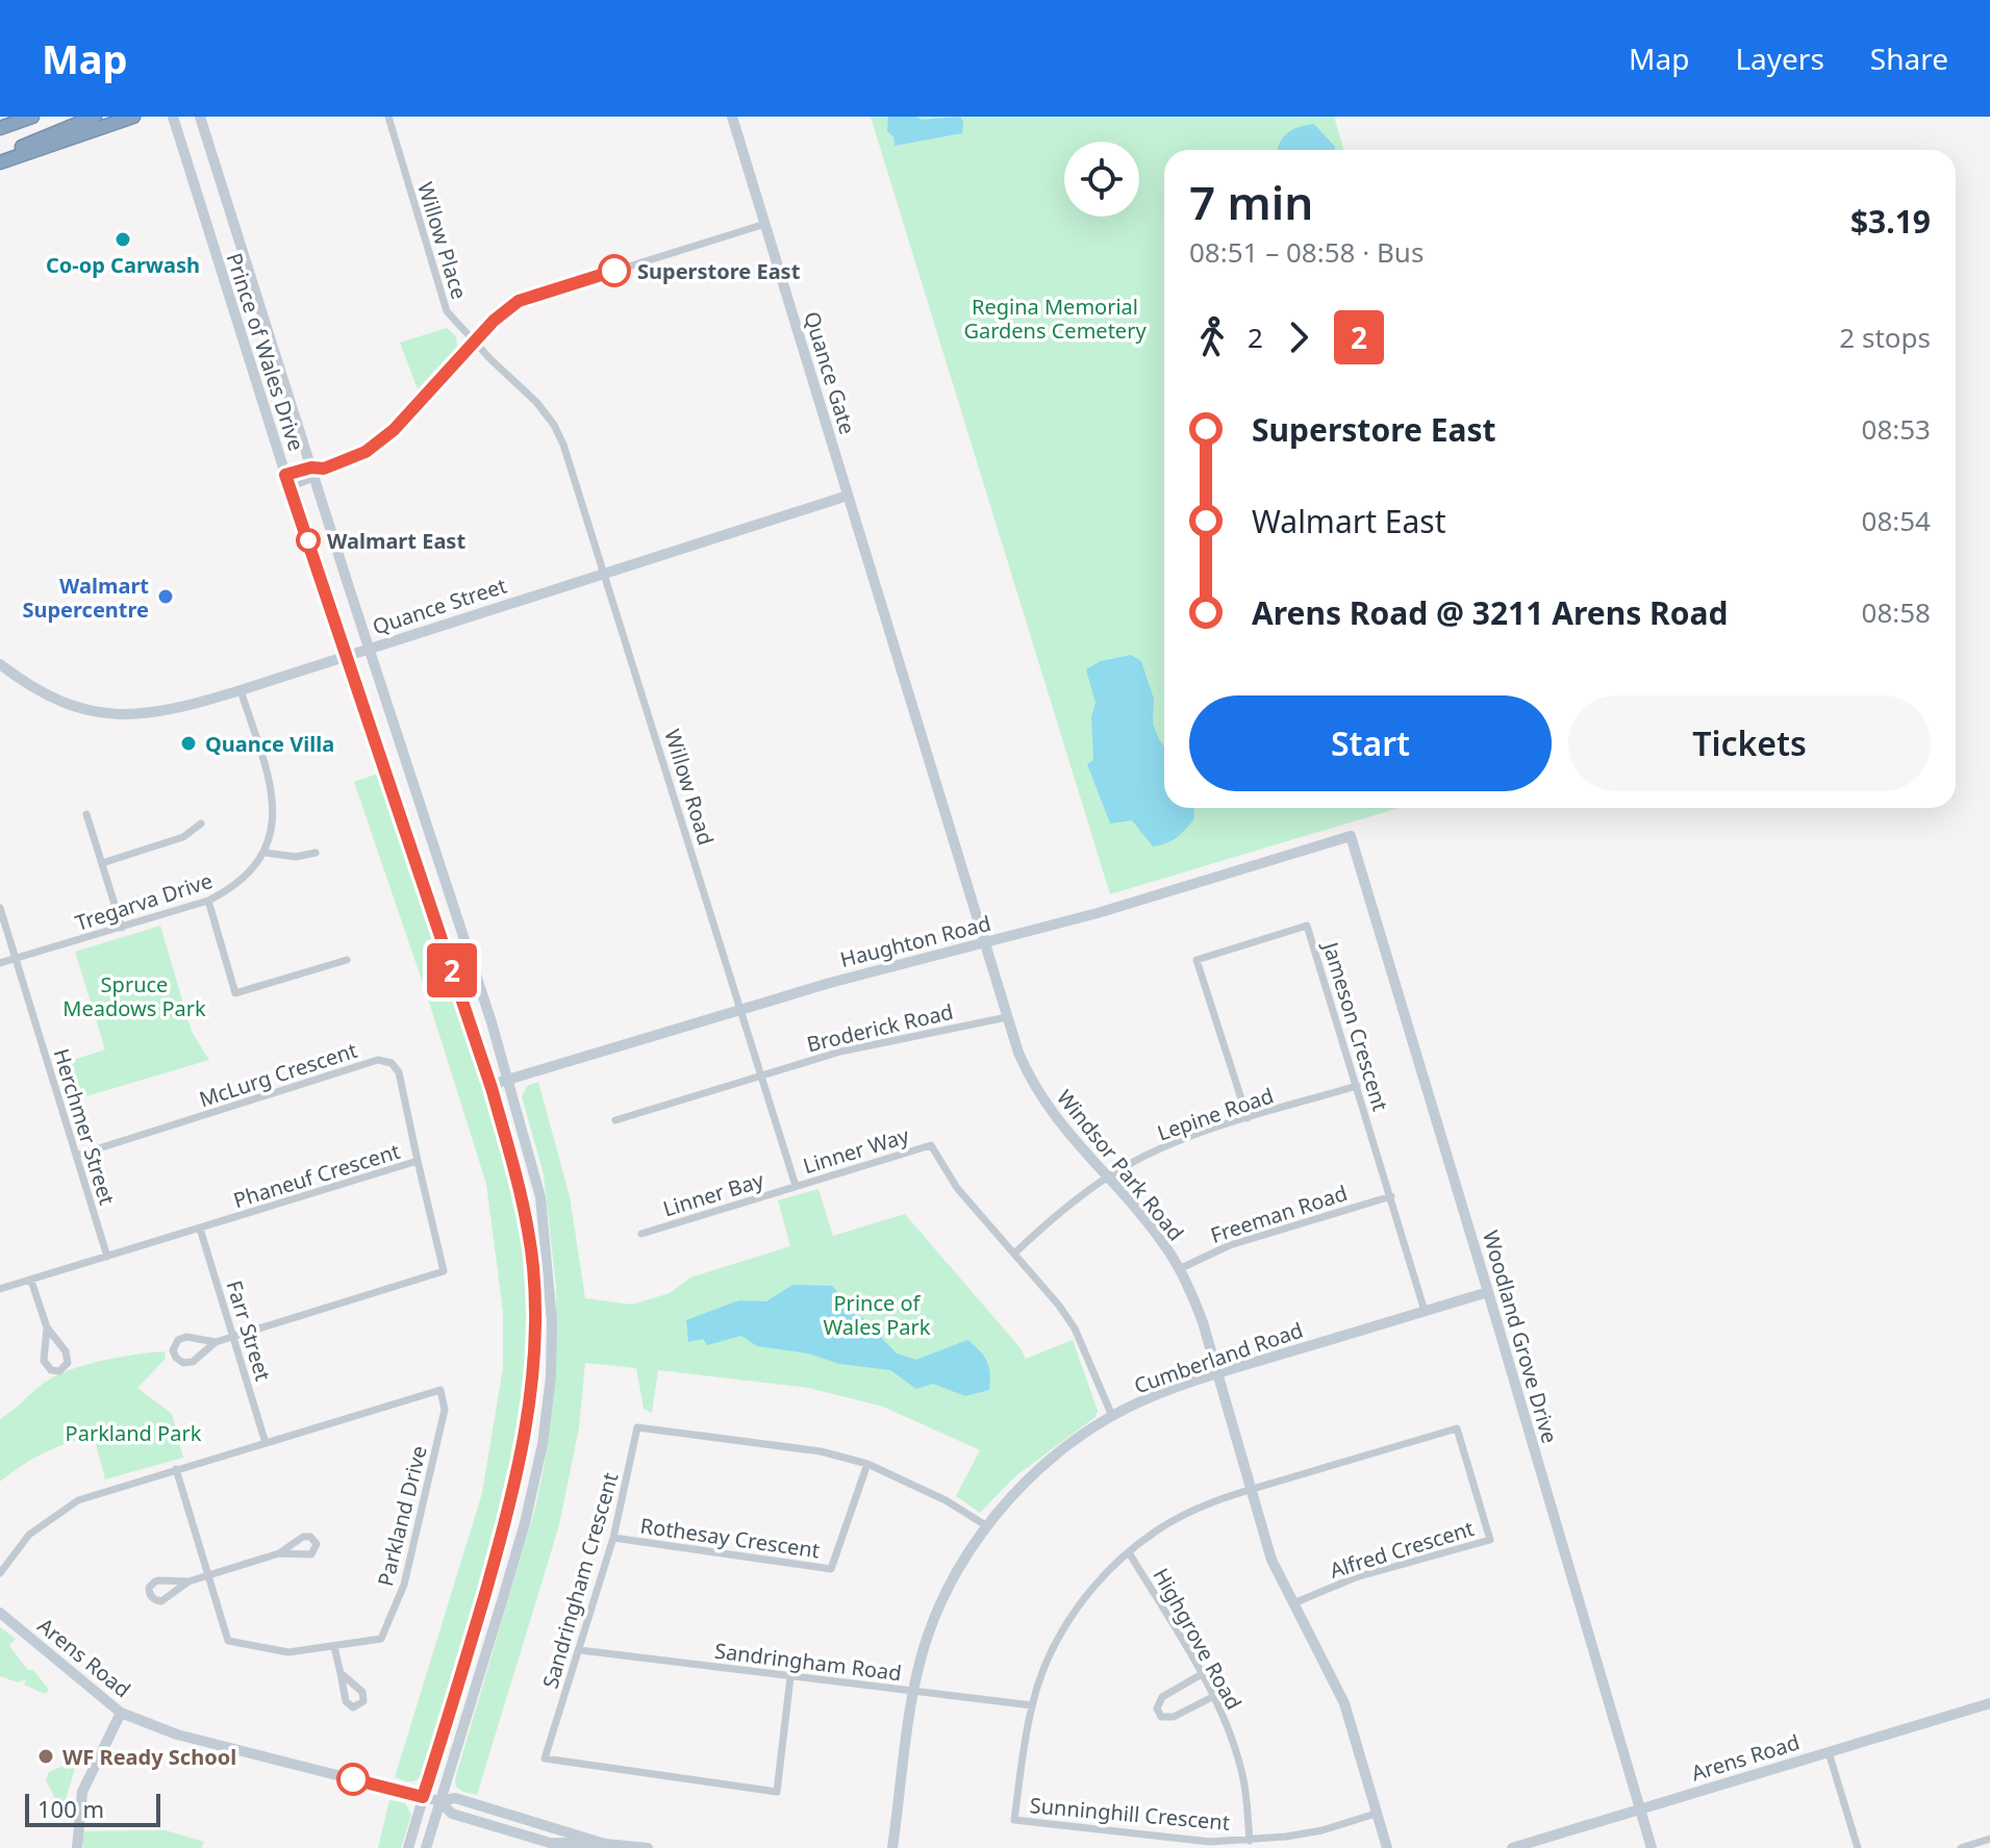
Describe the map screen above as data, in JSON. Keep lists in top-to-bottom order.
{
  "streets": {
    "street": [
      "Willow Place",
      "Prince of Wales Drive",
      "Quance Gate",
      "Quance Street",
      "Willow Road",
      "Tregarva Drive",
      "Haughton Road",
      "Jameson Crescent",
      "Broderick Road",
      "McLurg Crescent",
      "Lepine Road",
      "Herchmer Street",
      "Linner Way",
      "Windsor Park Road",
      "Phaneuf Crescent",
      "Linner Bay",
      "Freeman Road",
      "Farr Street",
      "Woodland Grove Drive",
      "Cumberland Road",
      "Parkland Drive",
      "Rothesay Crescent",
      "Alfred Crescent",
      "Sandringham Crescent",
      "Highgrove Road",
      "Arens Road",
      "Sandringham Road",
      "Sunninghill Crescent"
    ]
  },
  "crossings": [
    ["Willow Place", "Quance Street"],
    ["Willow Place", "Willow Road"],
    ["Prince of Wales Drive", "Quance Street"],
    ["Prince of Wales Drive", "Haughton Road"],
    ["Prince of Wales Drive", "Arens Road"],
    ["Quance Gate", "Quance Street"],
    ["Quance Gate", "Windsor Park Road"],
    ["Quance Street", "Willow Road"],
    ["Quance Street", "Windsor Park Road"],
    ["Willow Road", "Haughton Road"],
    ["Willow Road", "Linner Way"],
    ["Tregarva Drive", "Herchmer Street"],
    ["Haughton Road", "Linner Way"],
    ["Haughton Road", "Windsor Park Road"],
    ["Haughton Road", "Woodland Grove Drive"],
    ["Jameson Crescent", "Lepine Road"],
    ["Jameson Crescent", "Freeman Road"],
    ["Jameson Crescent", "Cumberland Road"],
    ["Broderick Road", "Linner Way"],
    ["Broderick Road", "Windsor Park Road"],
    ["McLurg Crescent", "Herchmer Street"],
    ["McLurg Crescent", "Phaneuf Crescent"],
    ["Lepine Road", "Linner Way"],
    ["Lepine Road", "Windsor Park Road"],
    ["Herchmer Street", "Phaneuf Crescent"],
    ["Linner Way", "Linner Bay"],
    ["Linner Way", "Cumberland Road"],
    ["Windsor Park Road", "Freeman Road"],
    ["Windsor Park Road", "Cumberland Road"],
    ["Windsor Park Road", "Alfred Crescent"],
    ["Windsor Park Road", "Sunninghill Crescent"],
    ["Phaneuf Crescent", "Farr Street"],
    ["Farr Street", "Parkland Drive"],
    ["Woodland Grove Drive", "Cumberland Road"],
    ["Woodland Grove Drive", "Arens Road"],
    ["Cumberland Road", "Sandringham Crescent"],
    ["Cumberland Road", "Sandringham Road"],
    ["Rothesay Crescent", "Sandringham Crescent"],
    ["Alfred Crescent", "Sunninghill Crescent"],
    ["Sandringham Crescent", "Sandringham Road"],
    ["Highgrove Road", "Sunninghill Crescent"],
    ["Sandringham Road", "Sunninghill Crescent"]
  ],
  "parks": [
    "Regina Memorial Gardens Cemetery",
    "Spruce Meadows Park",
    "Prince of Wales Park",
    "Parkland Park"
  ],
  "places": [
    "Co-op Carwash",
    "Superstore East",
    "Walmart East",
    "Walmart Supercentre",
    "Quance Villa",
    "WF Ready School"
  ],
  "lines": ["bus line 2"],
  "scale_bar": "100 m",
  "page": {
    "header": "Map",
    "nav": ["Map", "Layers", "Share"],
    "on_map": "2",
    "heading": ["7 min", "08:51 – 08:58 · Bus", "$3.19"],
    "legs": ["2", "2", "2 stops"],
    "list": [
      {
        "name": "Superstore East",
        "value": "08:53"
      },
      {
        "name": "Walmart East",
        "value": "08:54"
      },
      {
        "name": "Arens Road @ 3211 Arens Road",
        "value": "08:58"
      }
    ],
    "buttons": ["Start", "Tickets"],
    "scale": "100 m"
  }
}
